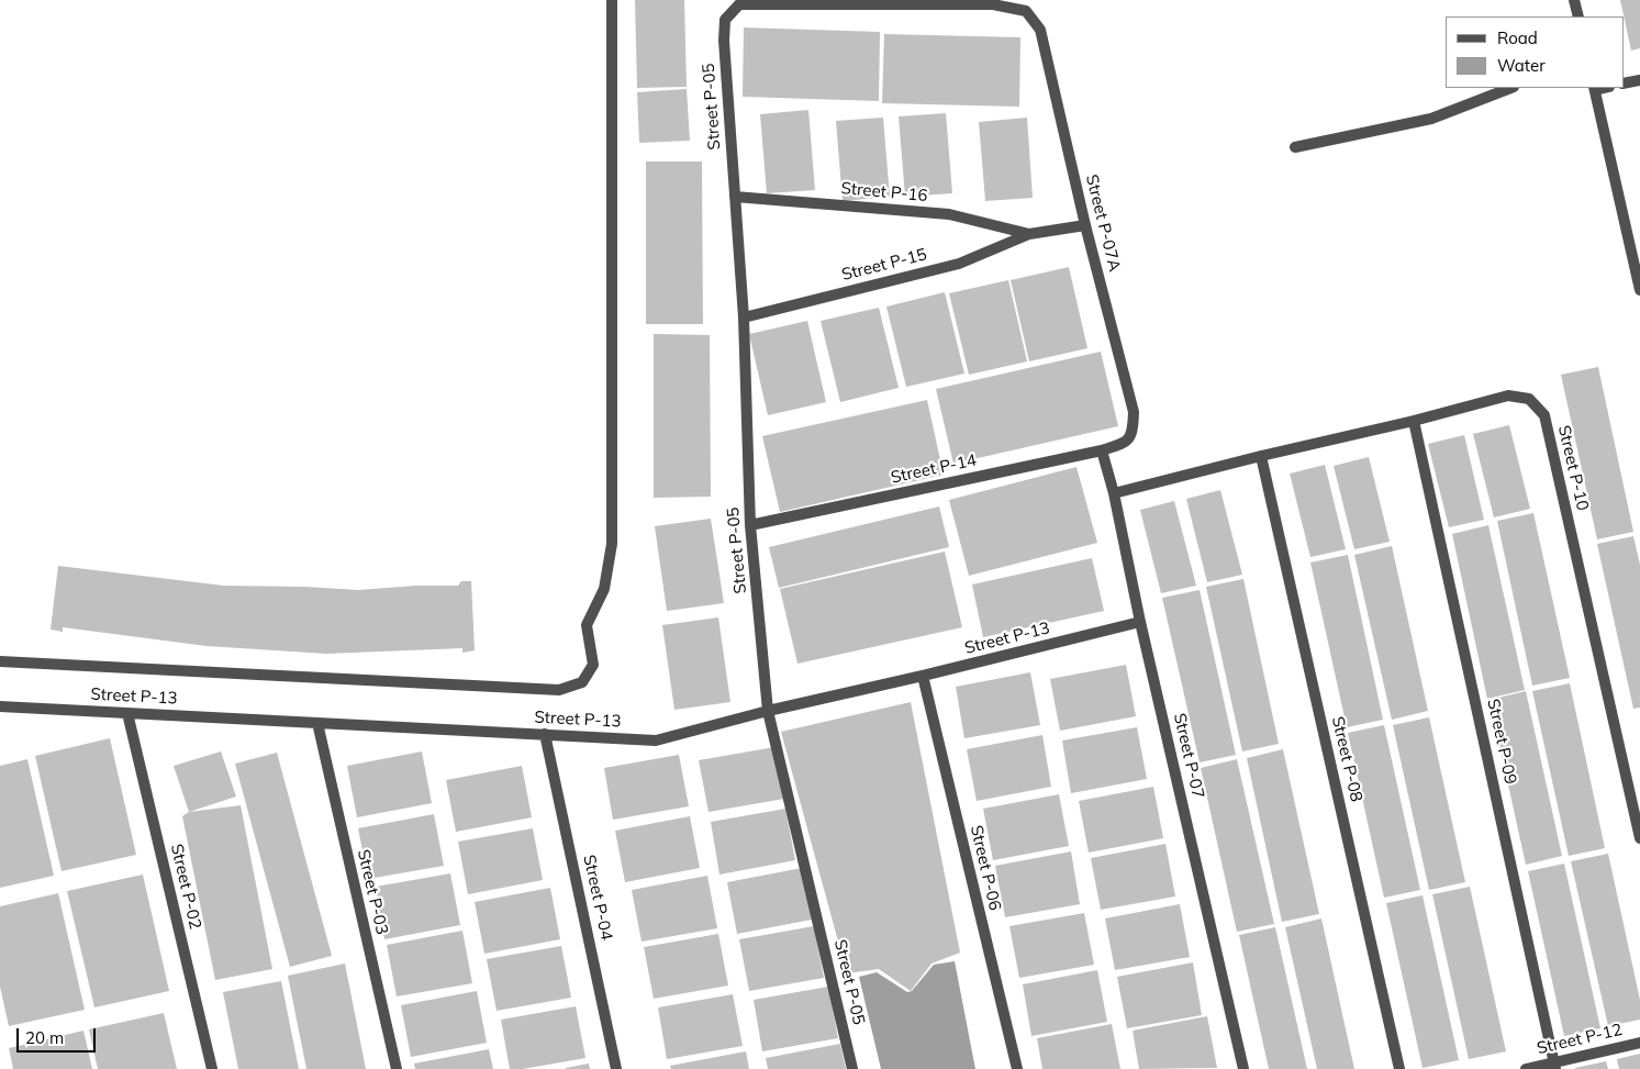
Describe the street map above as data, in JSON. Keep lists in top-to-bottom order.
{
  "streets": {
    "street": [
      "Street P-05",
      "Street P-16",
      "Street P-07A",
      "Street P-15",
      "Street P-10",
      "Street P-14",
      "Street P-13",
      "Street P-09",
      "Street P-07",
      "Street P-08",
      "Street P-06",
      "Street P-02",
      "Street P-03",
      "Street P-04",
      "Street P-12"
    ]
  },
  "crossings": [
    ["Street P-05", "Street P-16"],
    ["Street P-05", "Street P-07A"],
    ["Street P-05", "Street P-15"],
    ["Street P-05", "Street P-14"],
    ["Street P-05", "Street P-13"],
    ["Street P-16", "Street P-15"],
    ["Street P-07A", "Street P-14"],
    ["Street P-10", "Street P-09"],
    ["Street P-10", "Street P-07"],
    ["Street P-10", "Street P-08"],
    ["Street P-14", "Street P-07"],
    ["Street P-13", "Street P-07"],
    ["Street P-13", "Street P-06"],
    ["Street P-13", "Street P-02"],
    ["Street P-13", "Street P-03"],
    ["Street P-13", "Street P-04"],
    ["Street P-09", "Street P-12"]
  ],
  "legend": ["Road", "Water"],
  "scale_bar": "20 m"
}
